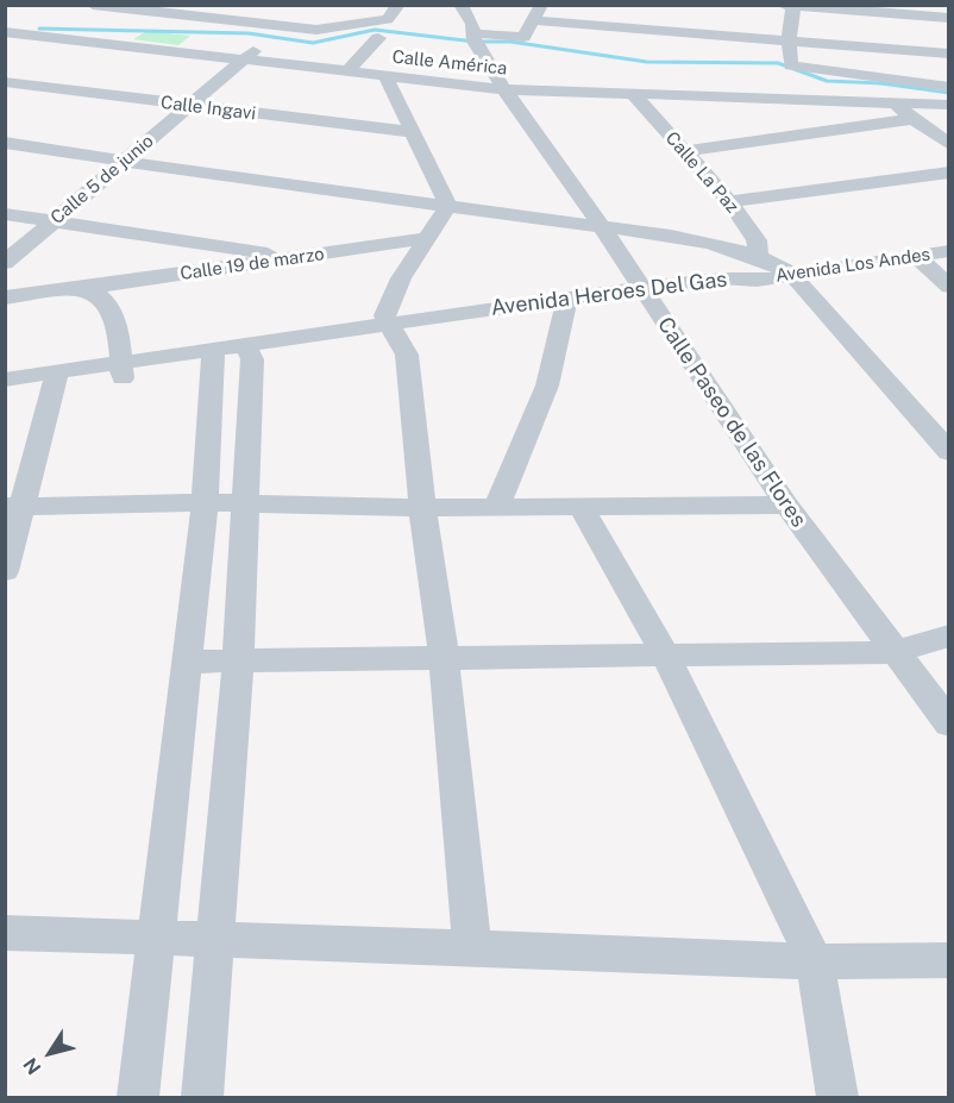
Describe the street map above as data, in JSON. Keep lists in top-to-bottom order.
{
  "streets": {
    "street": [
      "Calle América",
      "Calle Ingavi",
      "Calle La Paz",
      "Calle 5 de junio",
      "Calle 19 de marzo",
      "Avenida Los Andes",
      "Avenida Heroes Del Gas",
      "Calle Paseo de las Flores"
    ]
  },
  "crossings": [
    ["Calle América", "Calle La Paz"],
    ["Calle América", "Calle 5 de junio"],
    ["Calle América", "Calle Paseo de las Flores"],
    ["Calle Ingavi", "Calle 5 de junio"],
    ["Avenida Los Andes", "Avenida Heroes Del Gas"],
    ["Avenida Heroes Del Gas", "Calle Paseo de las Flores"]
  ],
  "north": "bottom left"
}
